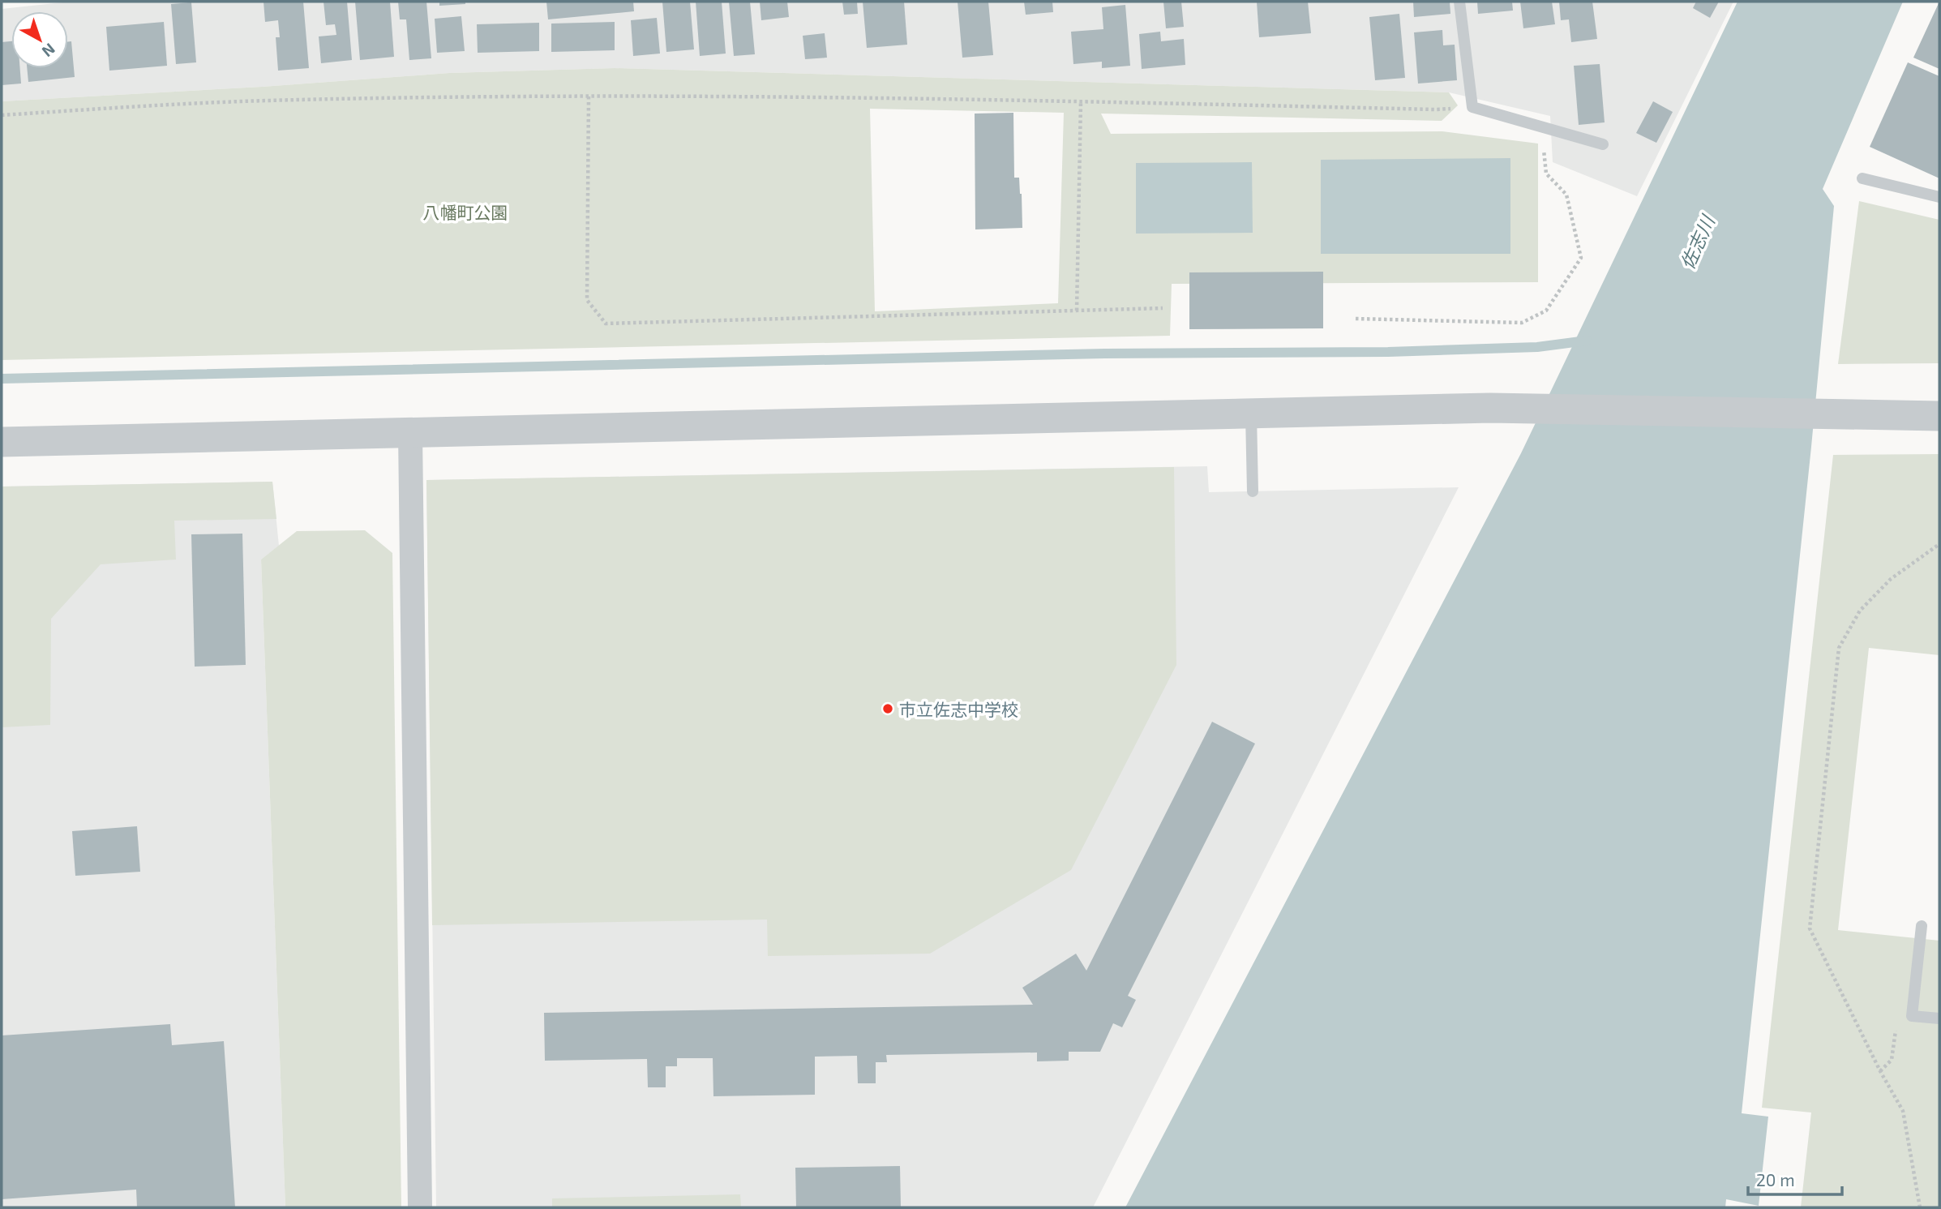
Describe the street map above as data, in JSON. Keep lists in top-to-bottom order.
{
  "water": ["佐志川"],
  "parks": ["八幡町公園"],
  "places": ["市立佐志中学校"],
  "scale_bar": "20 m",
  "north": "bottom right"
}
